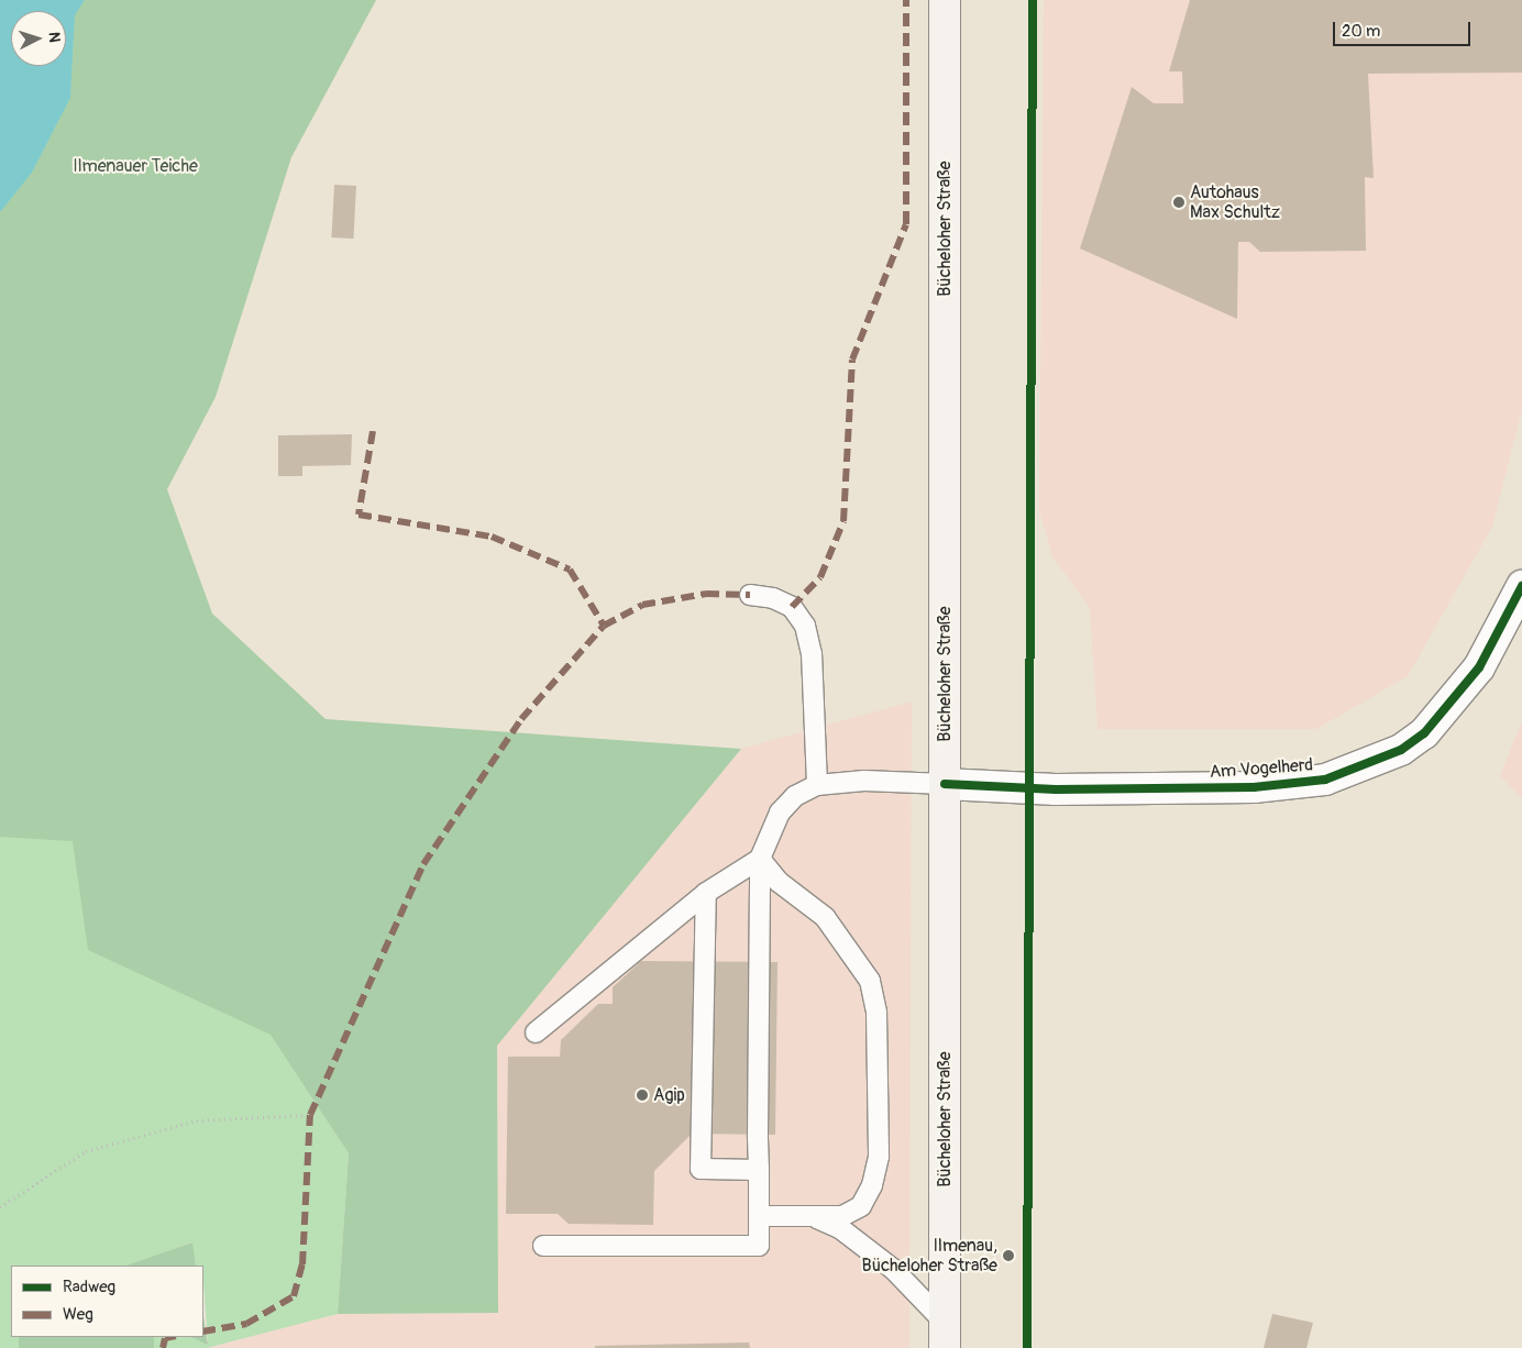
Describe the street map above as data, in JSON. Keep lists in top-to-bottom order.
{
  "streets": {
    "main road": ["Bücheloher Straße"],
    "street": ["Am Vogelherd"]
  },
  "crossings": [
    ["Bücheloher Straße", "Am Vogelherd"]
  ],
  "parks": ["Ilmenauer Teiche"],
  "places": ["Autohaus Max Schultz", "Agip", "Ilmenau, Bücheloher Straße"],
  "legend": ["Radweg", "Weg"],
  "scale_bar": "20 m",
  "north": "right"
}
